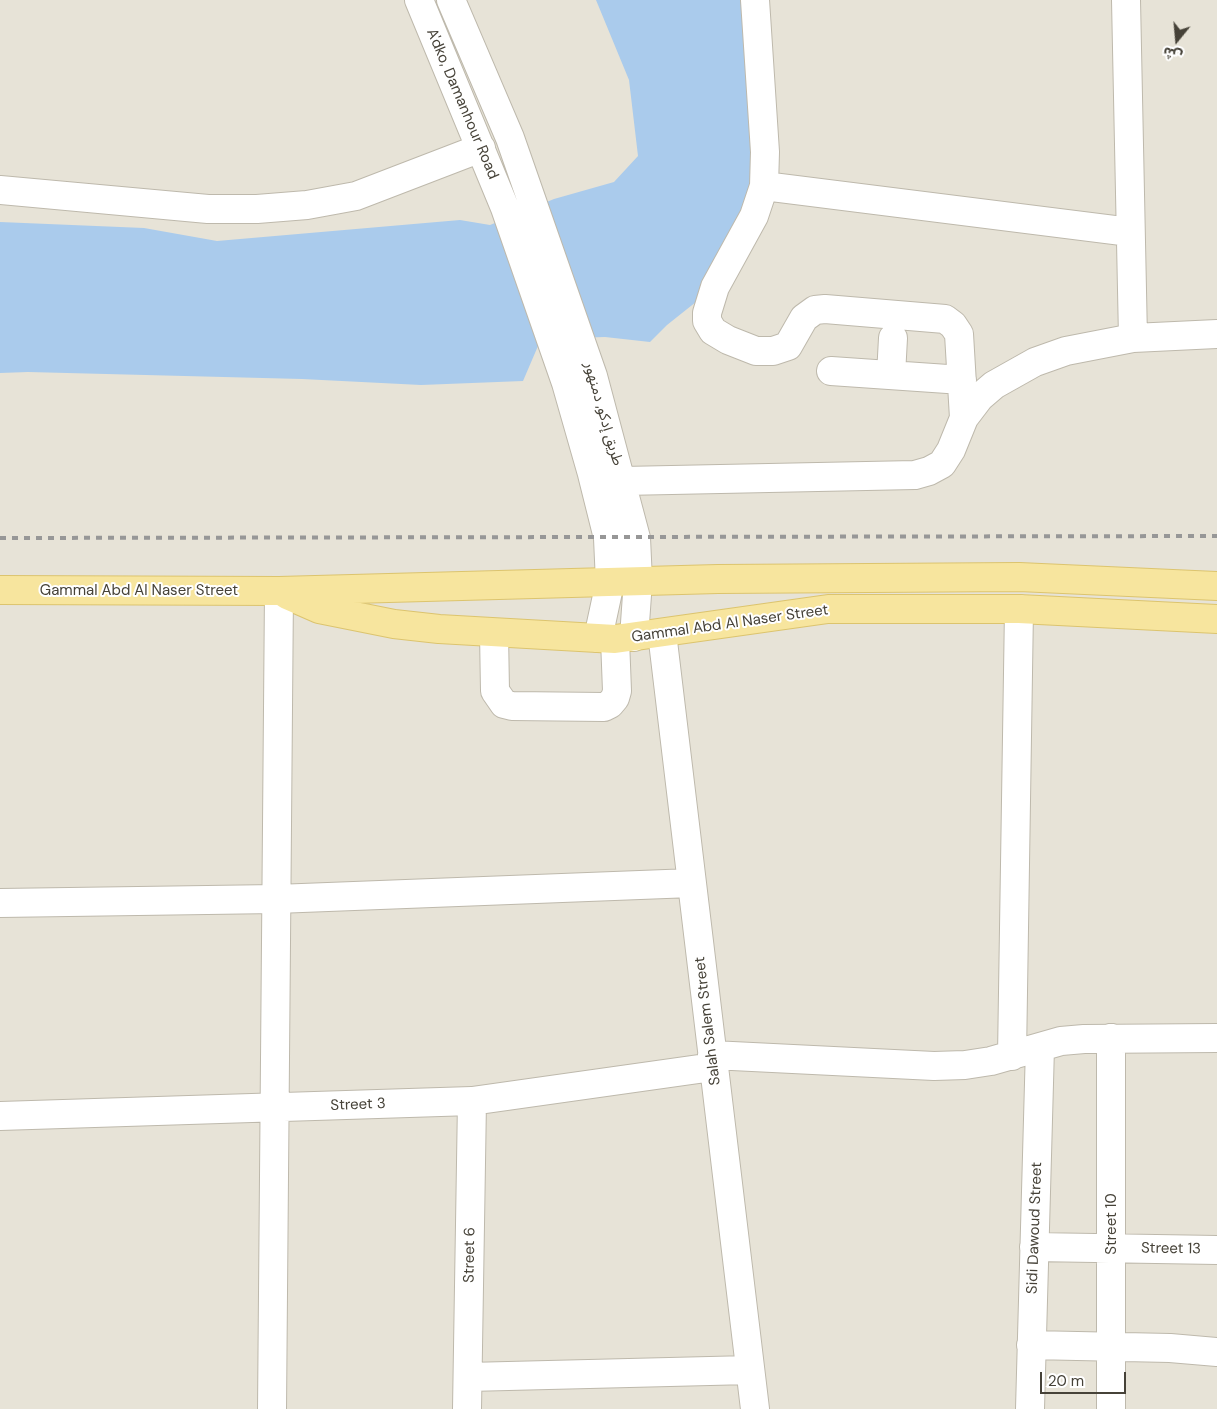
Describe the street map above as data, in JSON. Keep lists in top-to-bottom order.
{
  "streets": {
    "main road": ["Gammal Abd Al Naser Street"],
    "street": [
      "A'dko, Damanhour Road",
      "طريق إدكو, دمنهور",
      "Salah Salem Street",
      "Street 3",
      "Street 10",
      "Sidi Dawoud Street",
      "Street 13",
      "Street 6"
    ]
  },
  "crossings": [
    ["A'dko, Damanhour Road", "طريق إدكو, دمنهور"],
    ["طريق إدكو, دمنهور", "Gammal Abd Al Naser Street"],
    ["Gammal Abd Al Naser Street", "Salah Salem Street"],
    ["Salah Salem Street", "Street 3"],
    ["Street 3", "Street 10"],
    ["Street 3", "Sidi Dawoud Street"],
    ["Street 3", "Street 6"],
    ["Street 10", "Street 13"],
    ["Sidi Dawoud Street", "Street 13"]
  ],
  "scale_bar": "20 m",
  "north": "bottom"
}
